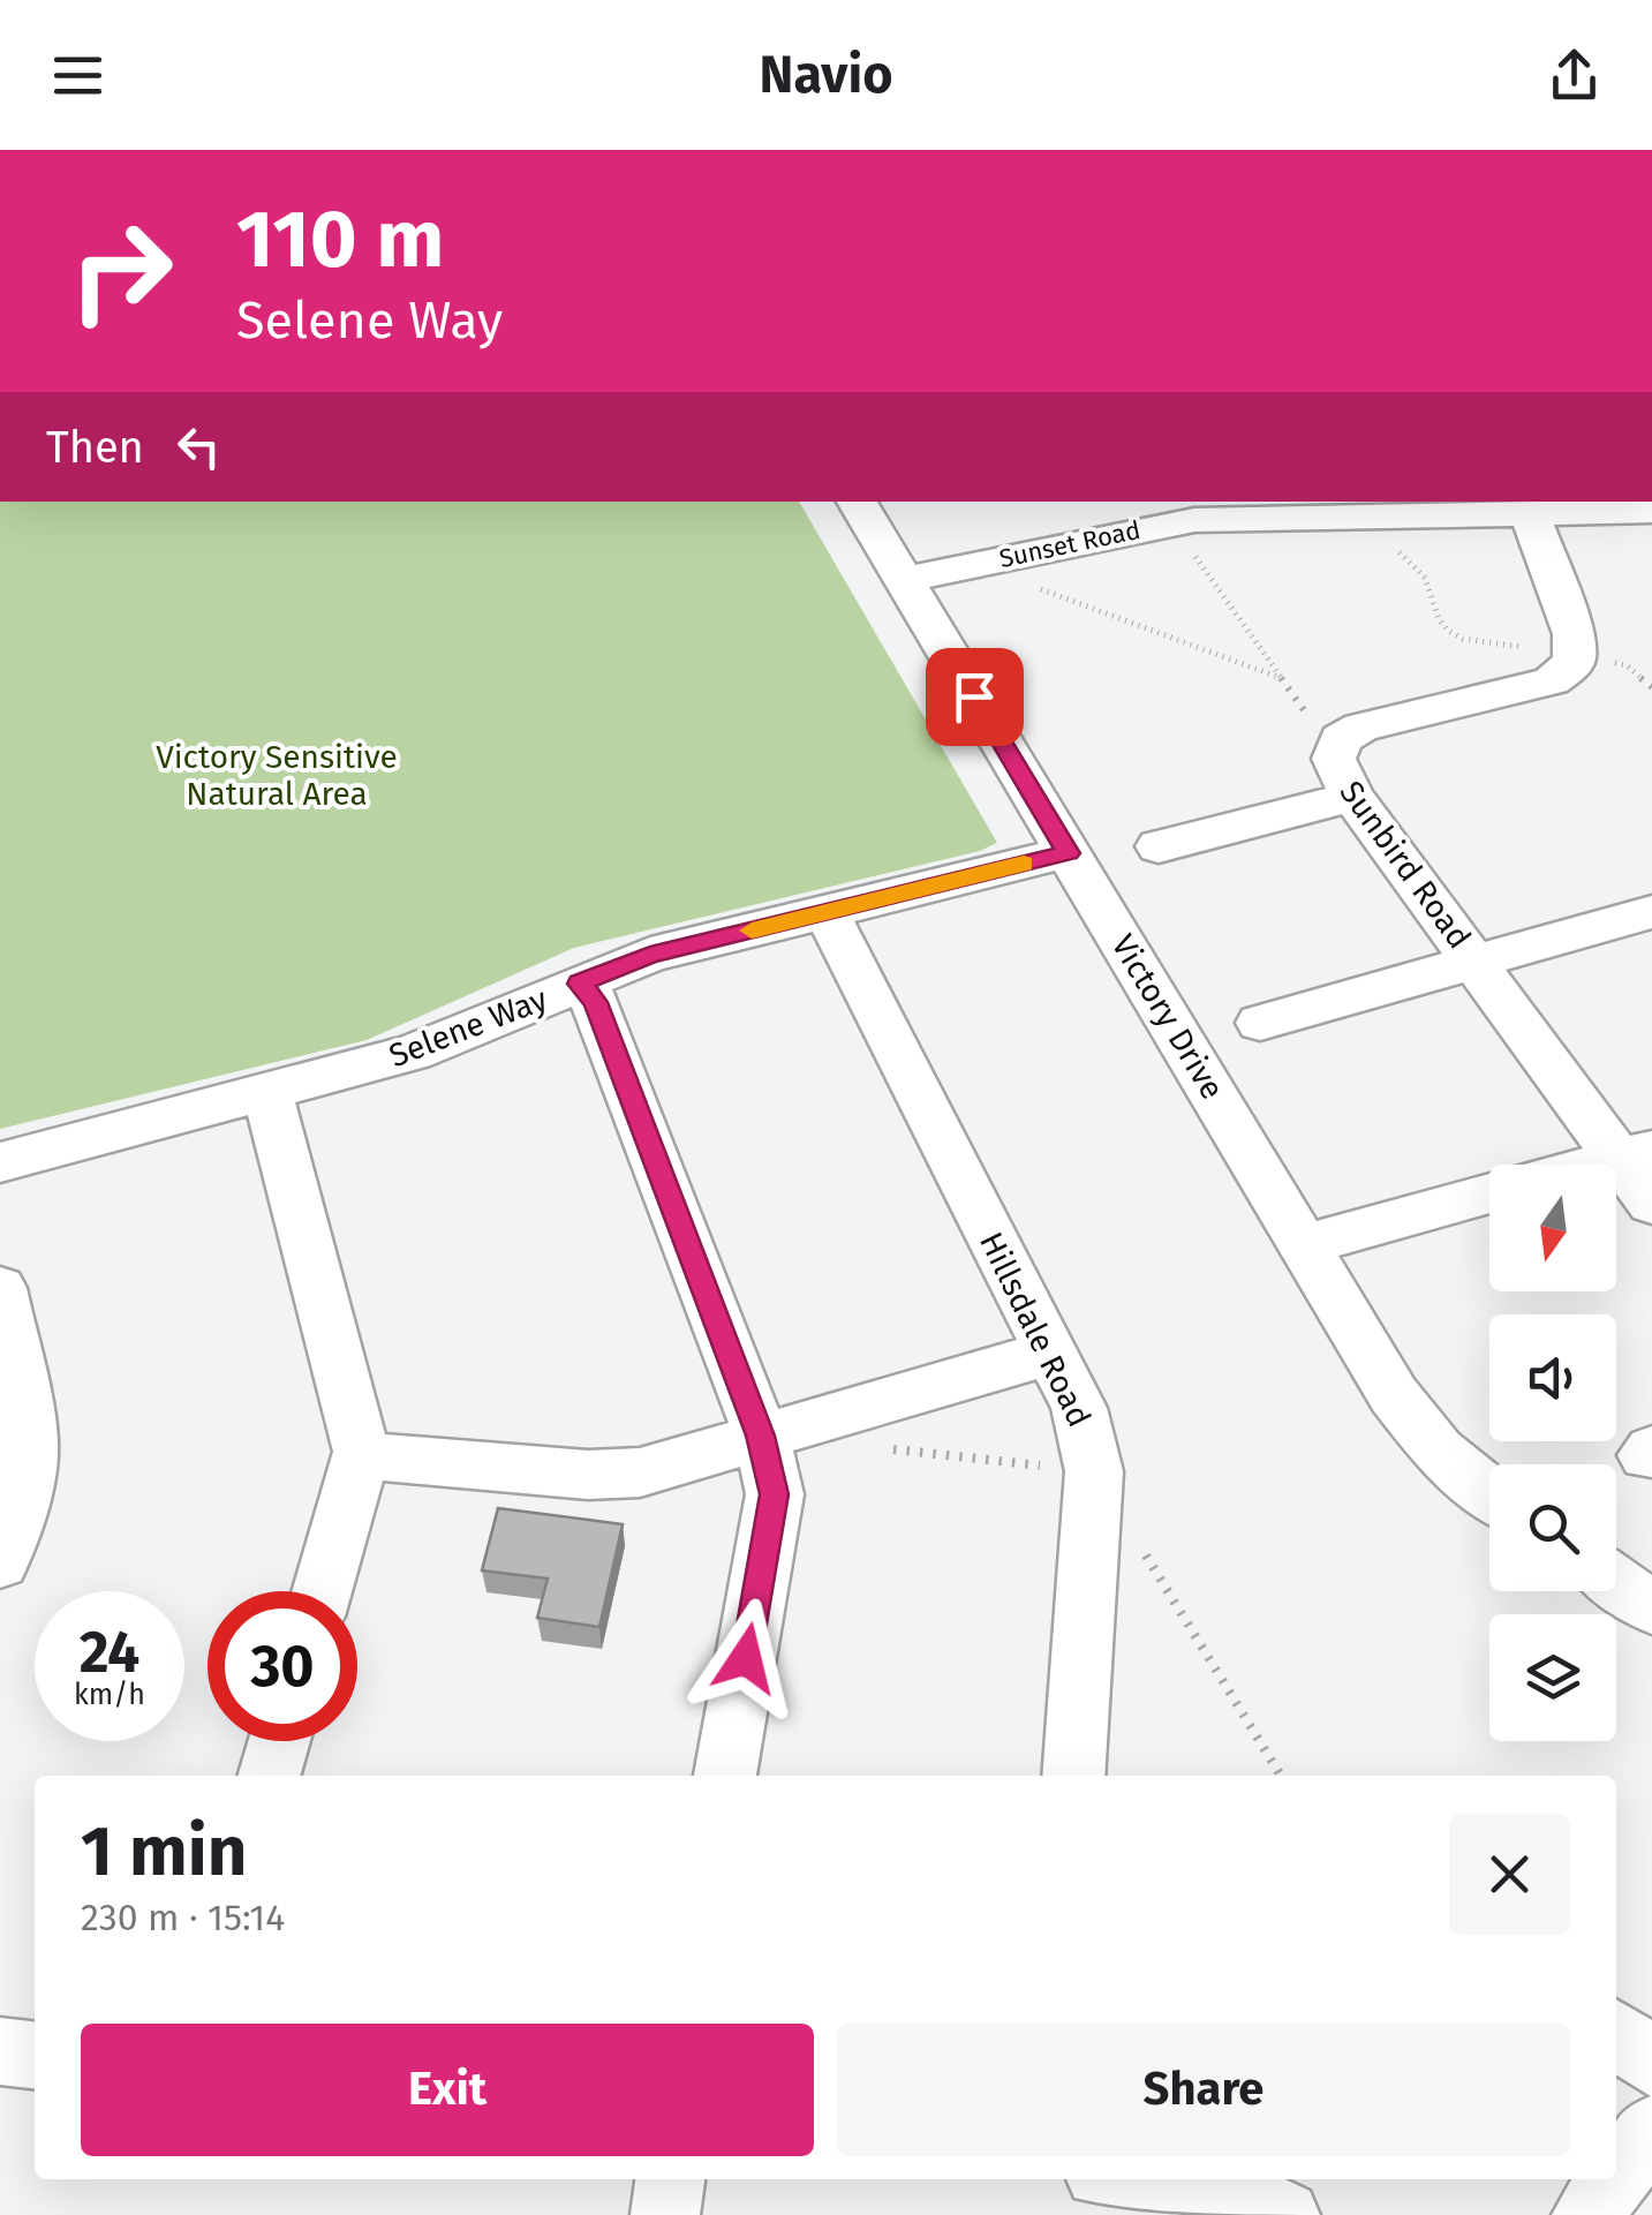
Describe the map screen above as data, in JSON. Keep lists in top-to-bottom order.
{
  "streets": {
    "street": [
      "Sunset Road",
      "Sunbird Road",
      "Victory Drive",
      "Selene Way",
      "Hillsdale Road"
    ]
  },
  "crossings": [
    ["Sunset Road", "Sunbird Road"],
    ["Sunset Road", "Victory Drive"],
    ["Victory Drive", "Selene Way"],
    ["Selene Way", "Hillsdale Road"]
  ],
  "parks": ["Victory Sensitive Natural Area"],
  "north": "bottom",
  "page": {
    "header": "Navio",
    "turn": ["110 m", "Selene Way"],
    "then": "Then",
    "speed": "24 km/h",
    "limit": "30",
    "heading": ["1 min", "230 m · 15:14"],
    "buttons": ["Exit", "Share"]
  }
}
